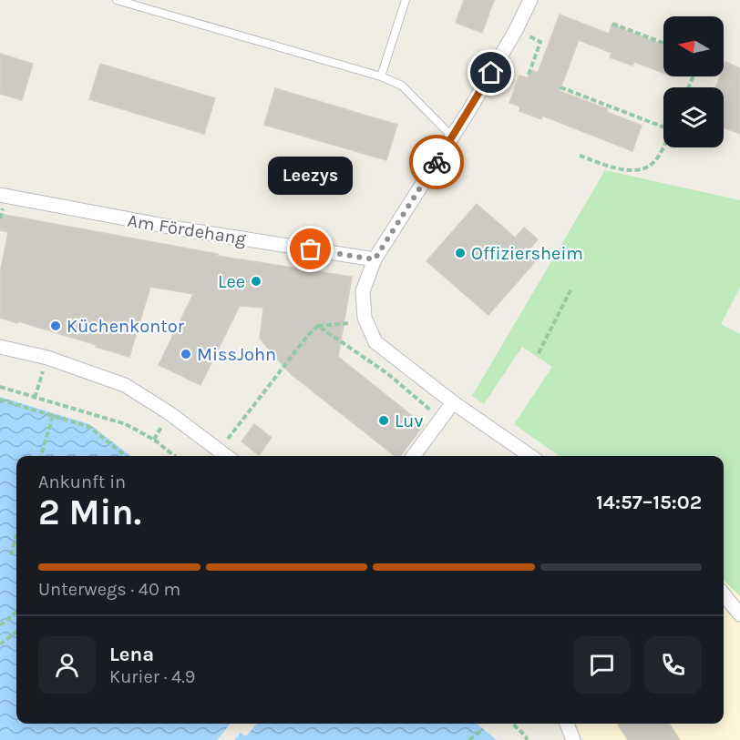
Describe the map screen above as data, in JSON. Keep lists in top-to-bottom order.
{
  "streets": {
    "street": ["Am Fördehang"]
  },
  "places": [
    "Leezys",
    "Offiziersheim",
    "Lee",
    "Küchenkontor",
    "MissJohn",
    "Luv"
  ],
  "north": "left",
  "page": {
    "bubble": "Leezys",
    "heading": ["2 Min.", "Ankunft in", "14:57–15:02"],
    "panel": ["Lena", "Kurier · 4.9"],
    "bar": "Unterwegs · 40 m"
  }
}
